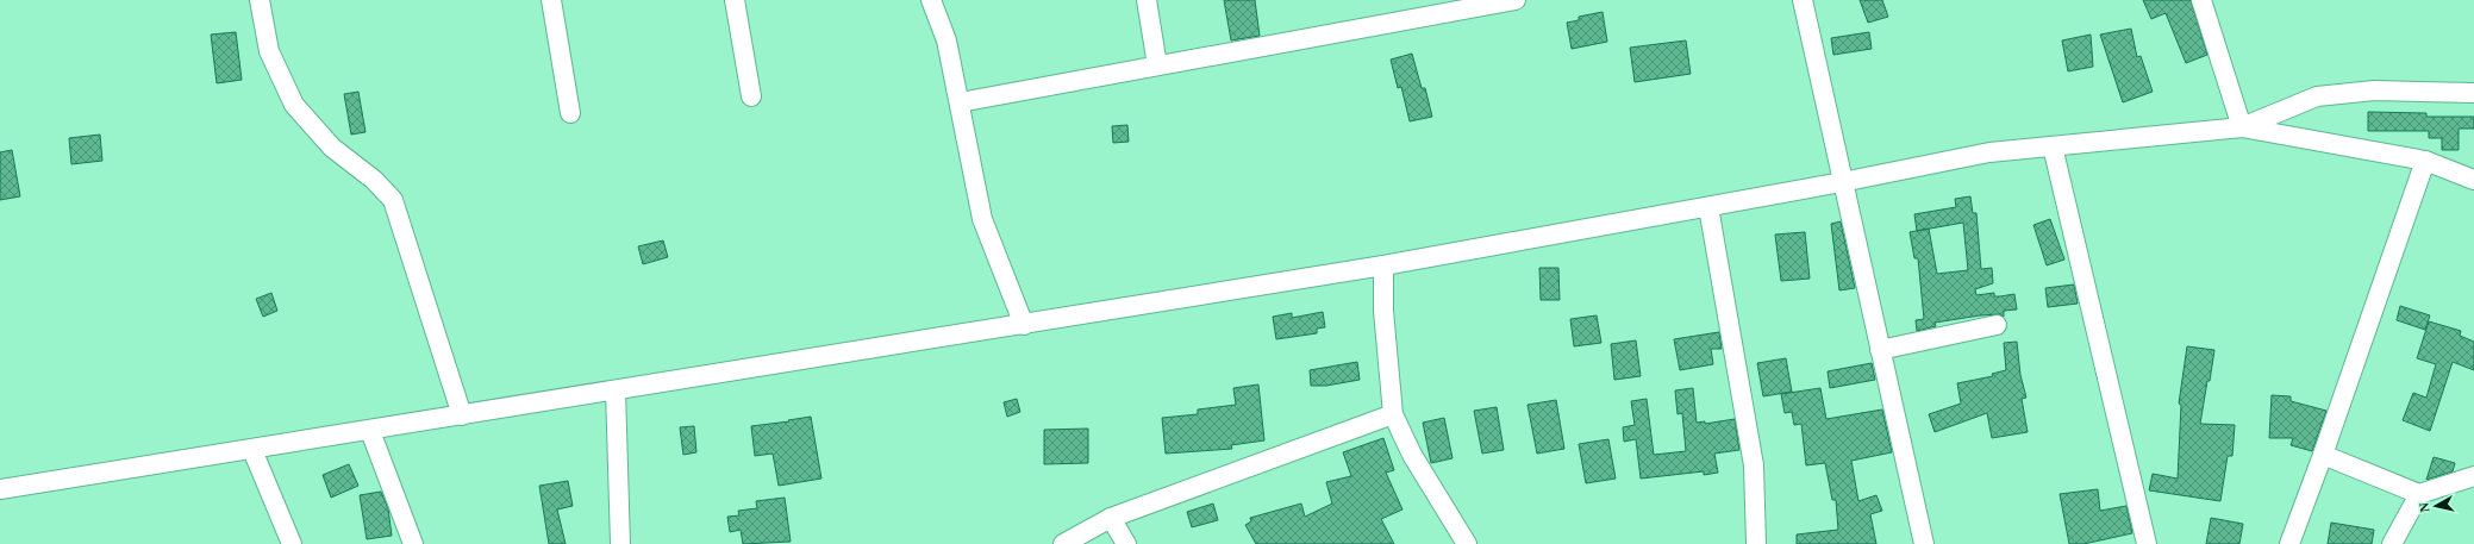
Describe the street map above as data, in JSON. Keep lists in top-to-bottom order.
{
  "north": "left"
}
